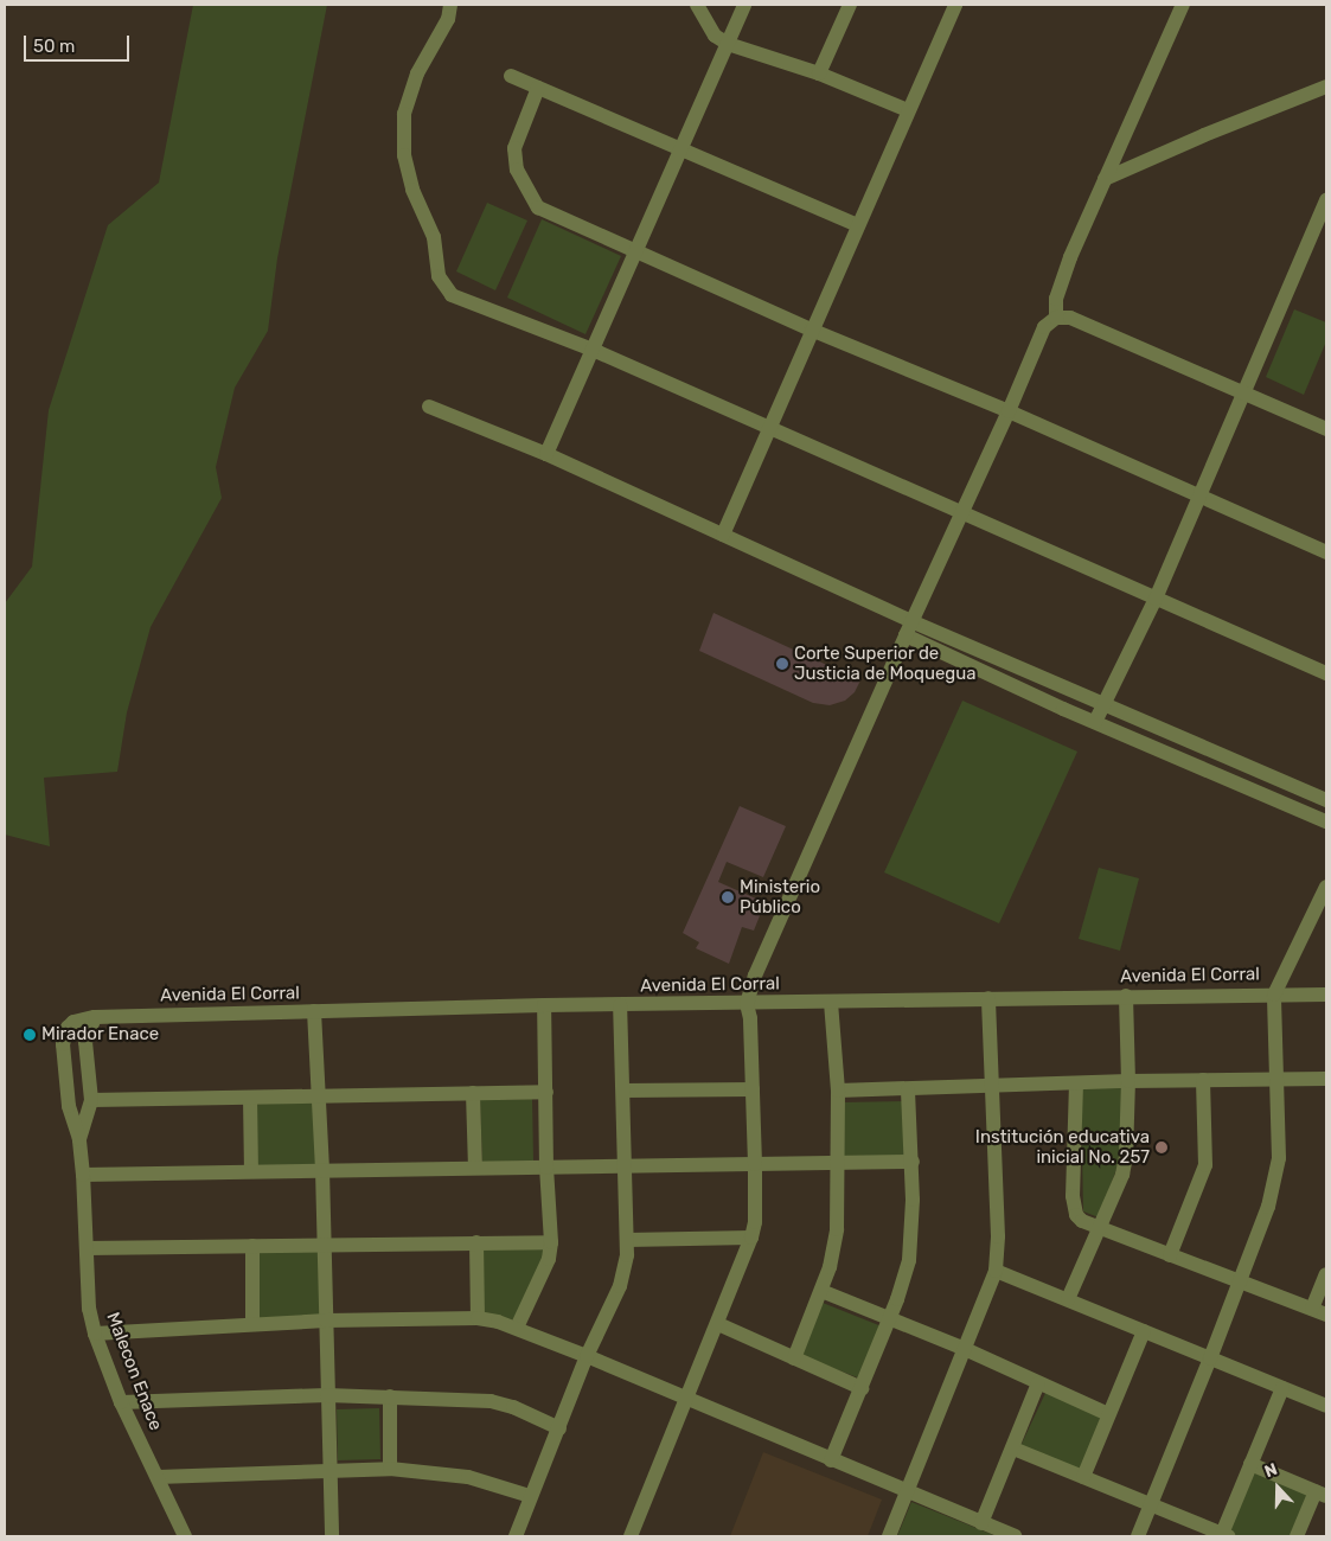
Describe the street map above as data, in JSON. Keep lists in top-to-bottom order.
{
  "streets": {
    "street": ["Avenida El Corral", "Malecon Enace"]
  },
  "crossings": [
    ["Avenida El Corral", "Malecon Enace"]
  ],
  "places": [
    "Corte Superior de Justicia de Moquegua",
    "Ministerio Público",
    "Mirador Enace",
    "Institución educativa inicial No. 257"
  ],
  "scale_bar": "50 m",
  "north": "top"
}
